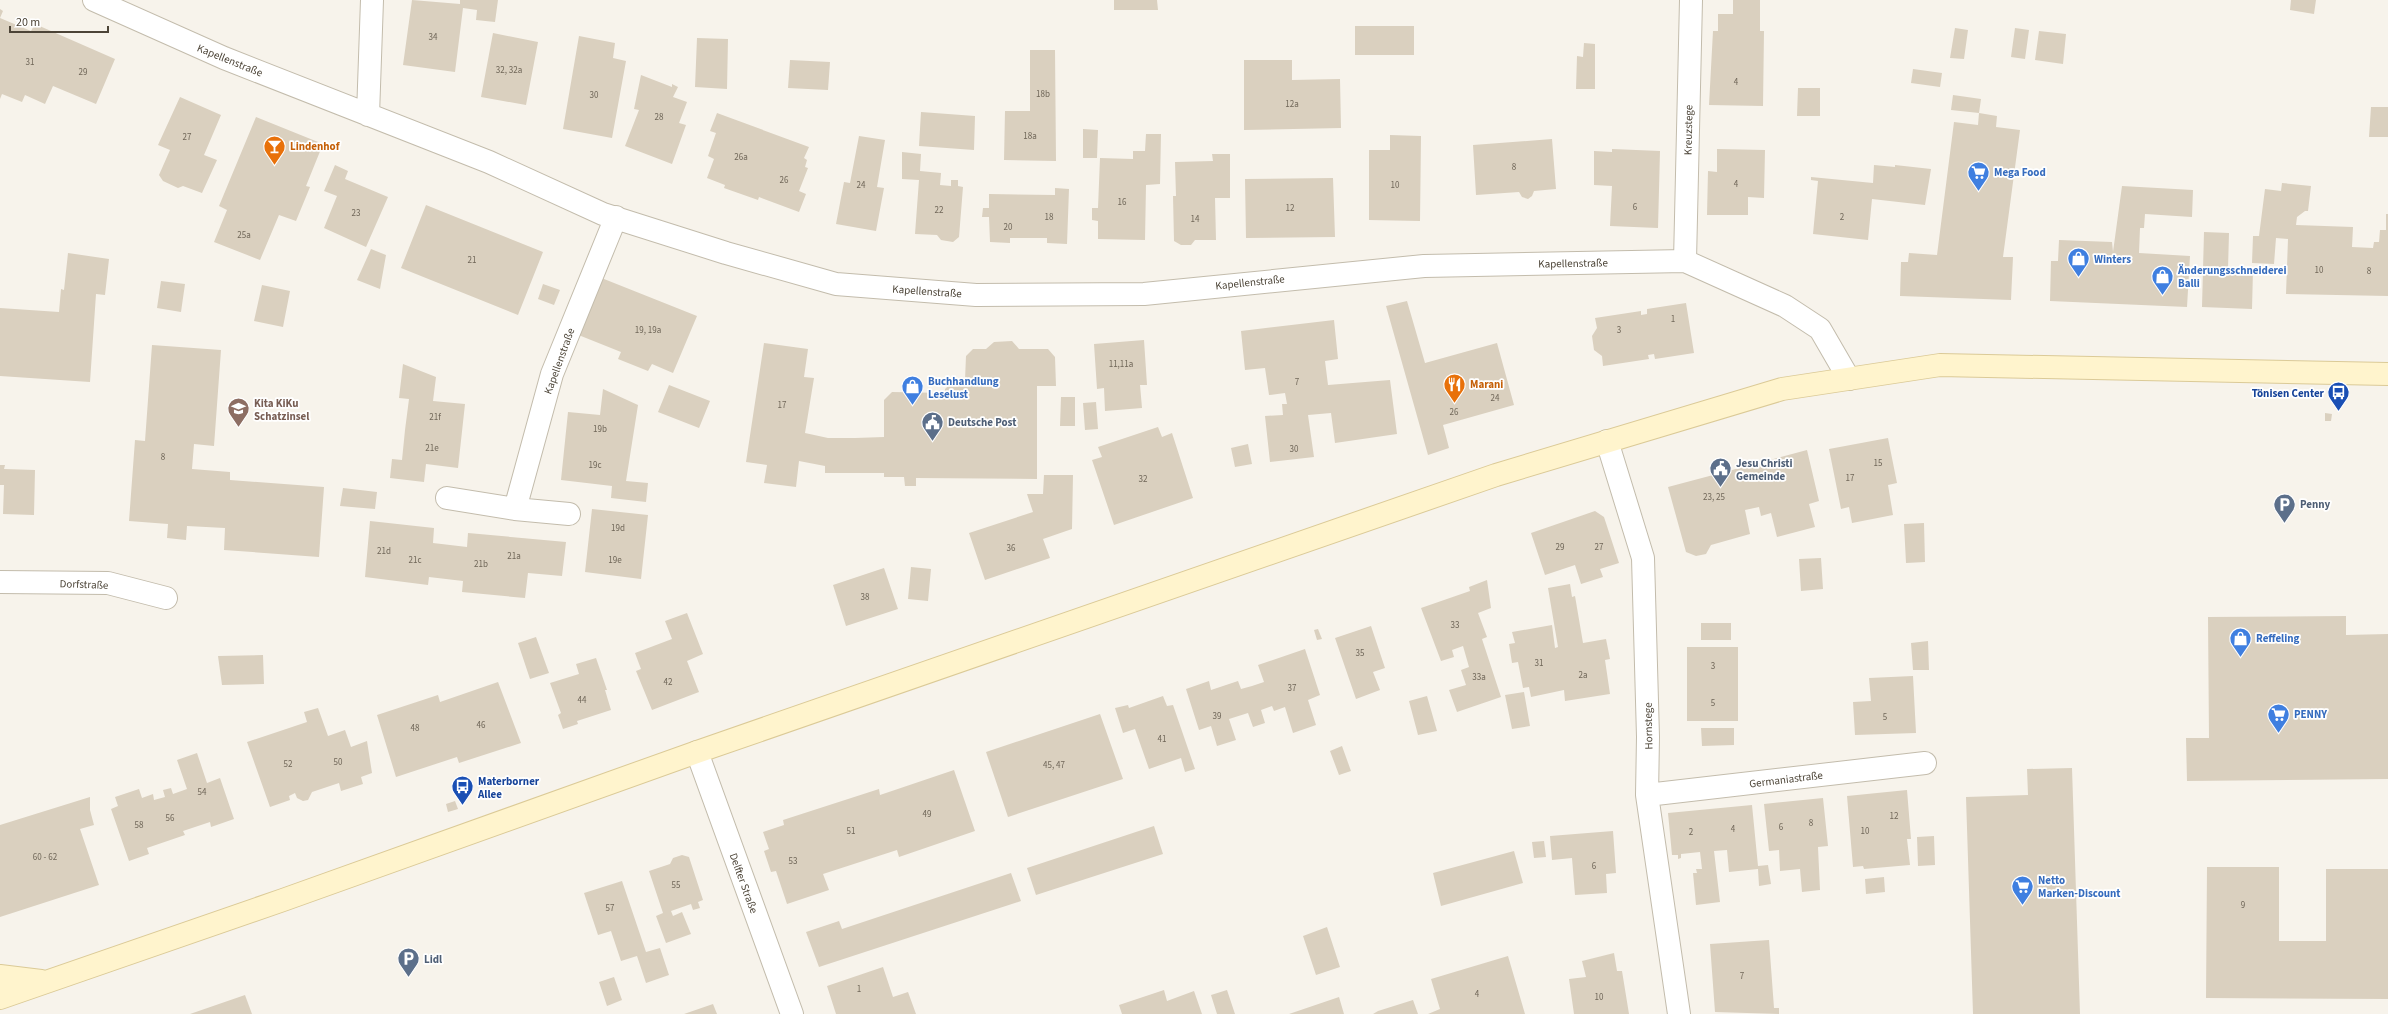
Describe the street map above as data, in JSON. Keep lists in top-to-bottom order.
{
  "streets": {
    "street": [
      "Kapellenstraße",
      "Kreuzstege",
      "Dorfstraße",
      "Hornstege",
      "Germaniastraße",
      "Delfter Straße"
    ]
  },
  "crossings": [
    ["Kapellenstraße", "Kreuzstege"],
    ["Hornstege", "Germaniastraße"]
  ],
  "places": {
    "bar": ["Lindenhof"],
    "supermarket": ["Mega Food", "PENNY", "Netto Marken-Discount"],
    "shop": [
      "Winters",
      "Änderungsschneiderei Balli",
      "Buchhandlung Leselust",
      "Reffeling"
    ],
    "restaurant": ["Marani"],
    "bus stop": ["Tönisen Center", "Materborner Allee"],
    "school or university": ["Kita KiKu Schatzinsel"],
    "public building": ["Deutsche Post", "Jesu Christi Gemeinde"],
    "parking": ["Penny", "Lidl"]
  },
  "house_numbers": [
    "34",
    "31",
    "32, 32a",
    "29",
    "4",
    "18b",
    "30",
    "12a",
    "28",
    "18a",
    "27",
    "26a",
    "8",
    "26",
    "4",
    "24",
    "10",
    "16",
    "6",
    "12",
    "22",
    "23",
    "18",
    "2",
    "14",
    "20",
    "25a",
    "21",
    "10",
    "8",
    "1",
    "19, 19a",
    "3",
    "11,11a",
    "7",
    "24",
    "17",
    "26",
    "21f",
    "19b",
    "21e",
    "30",
    "8",
    "15",
    "19c",
    "17",
    "32",
    "23, 25",
    "19d",
    "29",
    "27",
    "36",
    "21d",
    "21a",
    "21c",
    "19e",
    "21b",
    "38",
    "33",
    "35",
    "31",
    "3",
    "2a",
    "33a",
    "42",
    "37",
    "44",
    "5",
    "39",
    "5",
    "46",
    "48",
    "41",
    "50",
    "52",
    "45, 47",
    "54",
    "49",
    "12",
    "56",
    "8",
    "58",
    "6",
    "4",
    "51",
    "10",
    "2",
    "60 - 62",
    "53",
    "6",
    "55",
    "9",
    "57",
    "7",
    "1",
    "4",
    "10"
  ],
  "scale_bar": "20 m"
}
